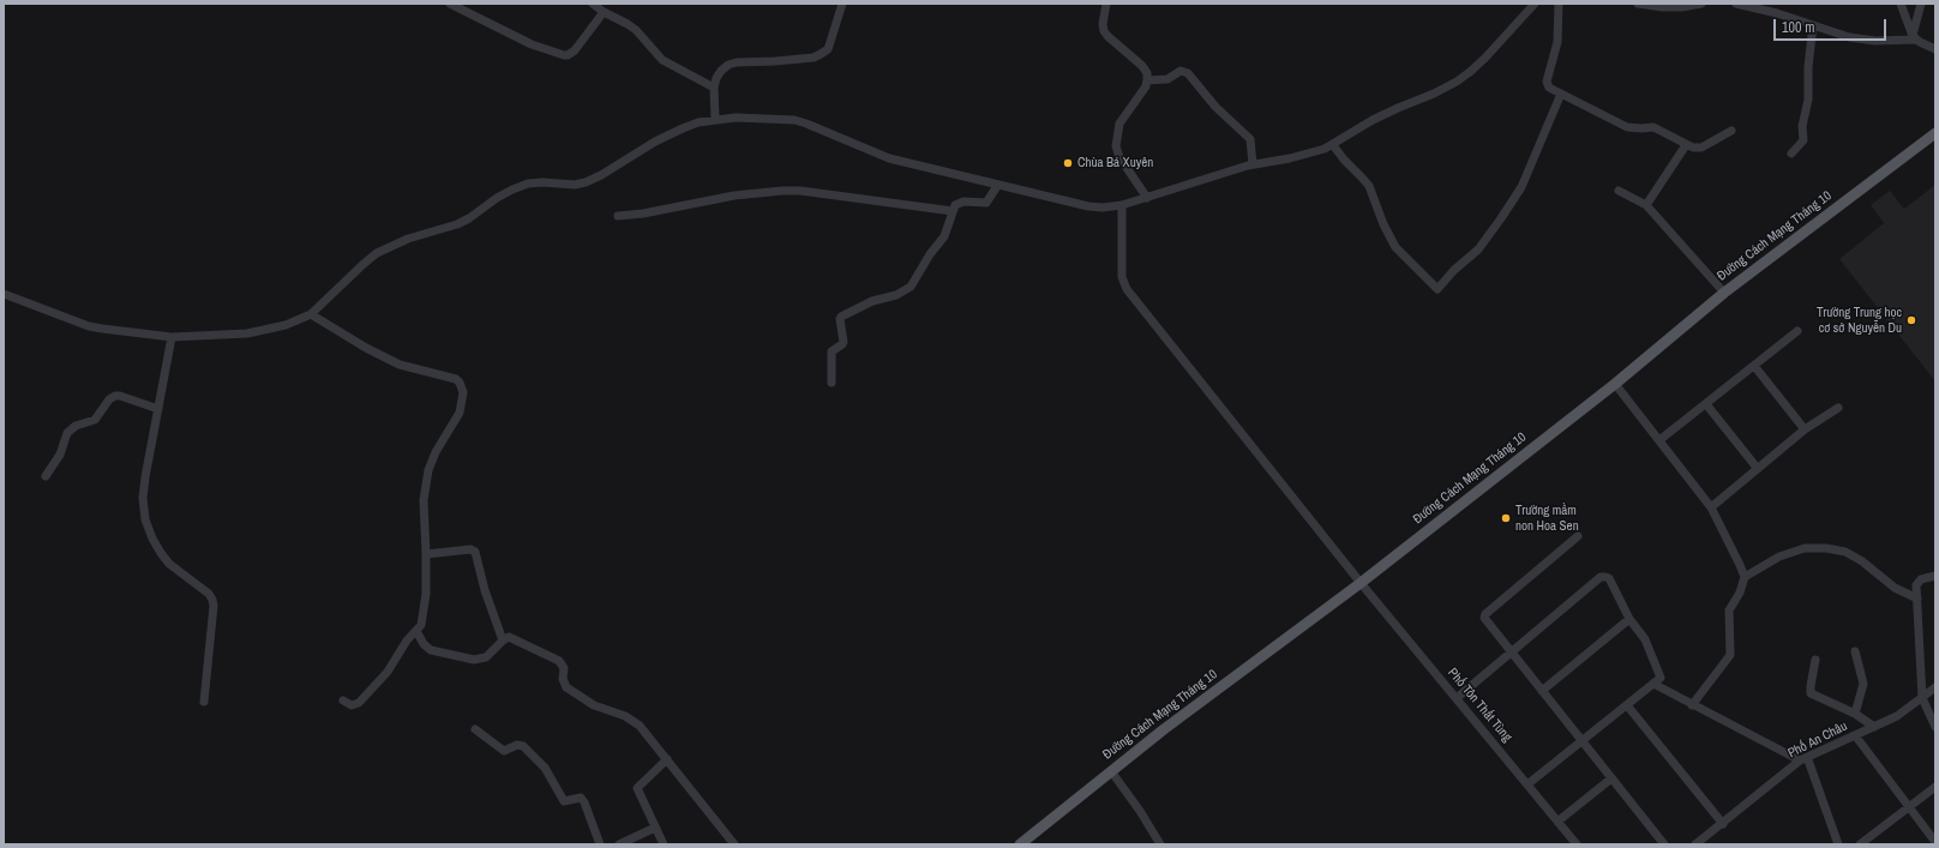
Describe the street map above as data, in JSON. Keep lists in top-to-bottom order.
{
  "streets": {
    "main road": ["Đường Cách Mạng Tháng 10"],
    "street": ["Phố Tôn Thất Tùng", "Phố An Châu"]
  },
  "crossings": [
    ["Đường Cách Mạng Tháng 10", "Phố Tôn Thất Tùng"]
  ],
  "places": ["Chùa Bá Xuyên", "Trường Trung học cơ sở Nguyễn Du", "Trường mầm non Hoa Sen"],
  "scale_bar": "100 m"
}
